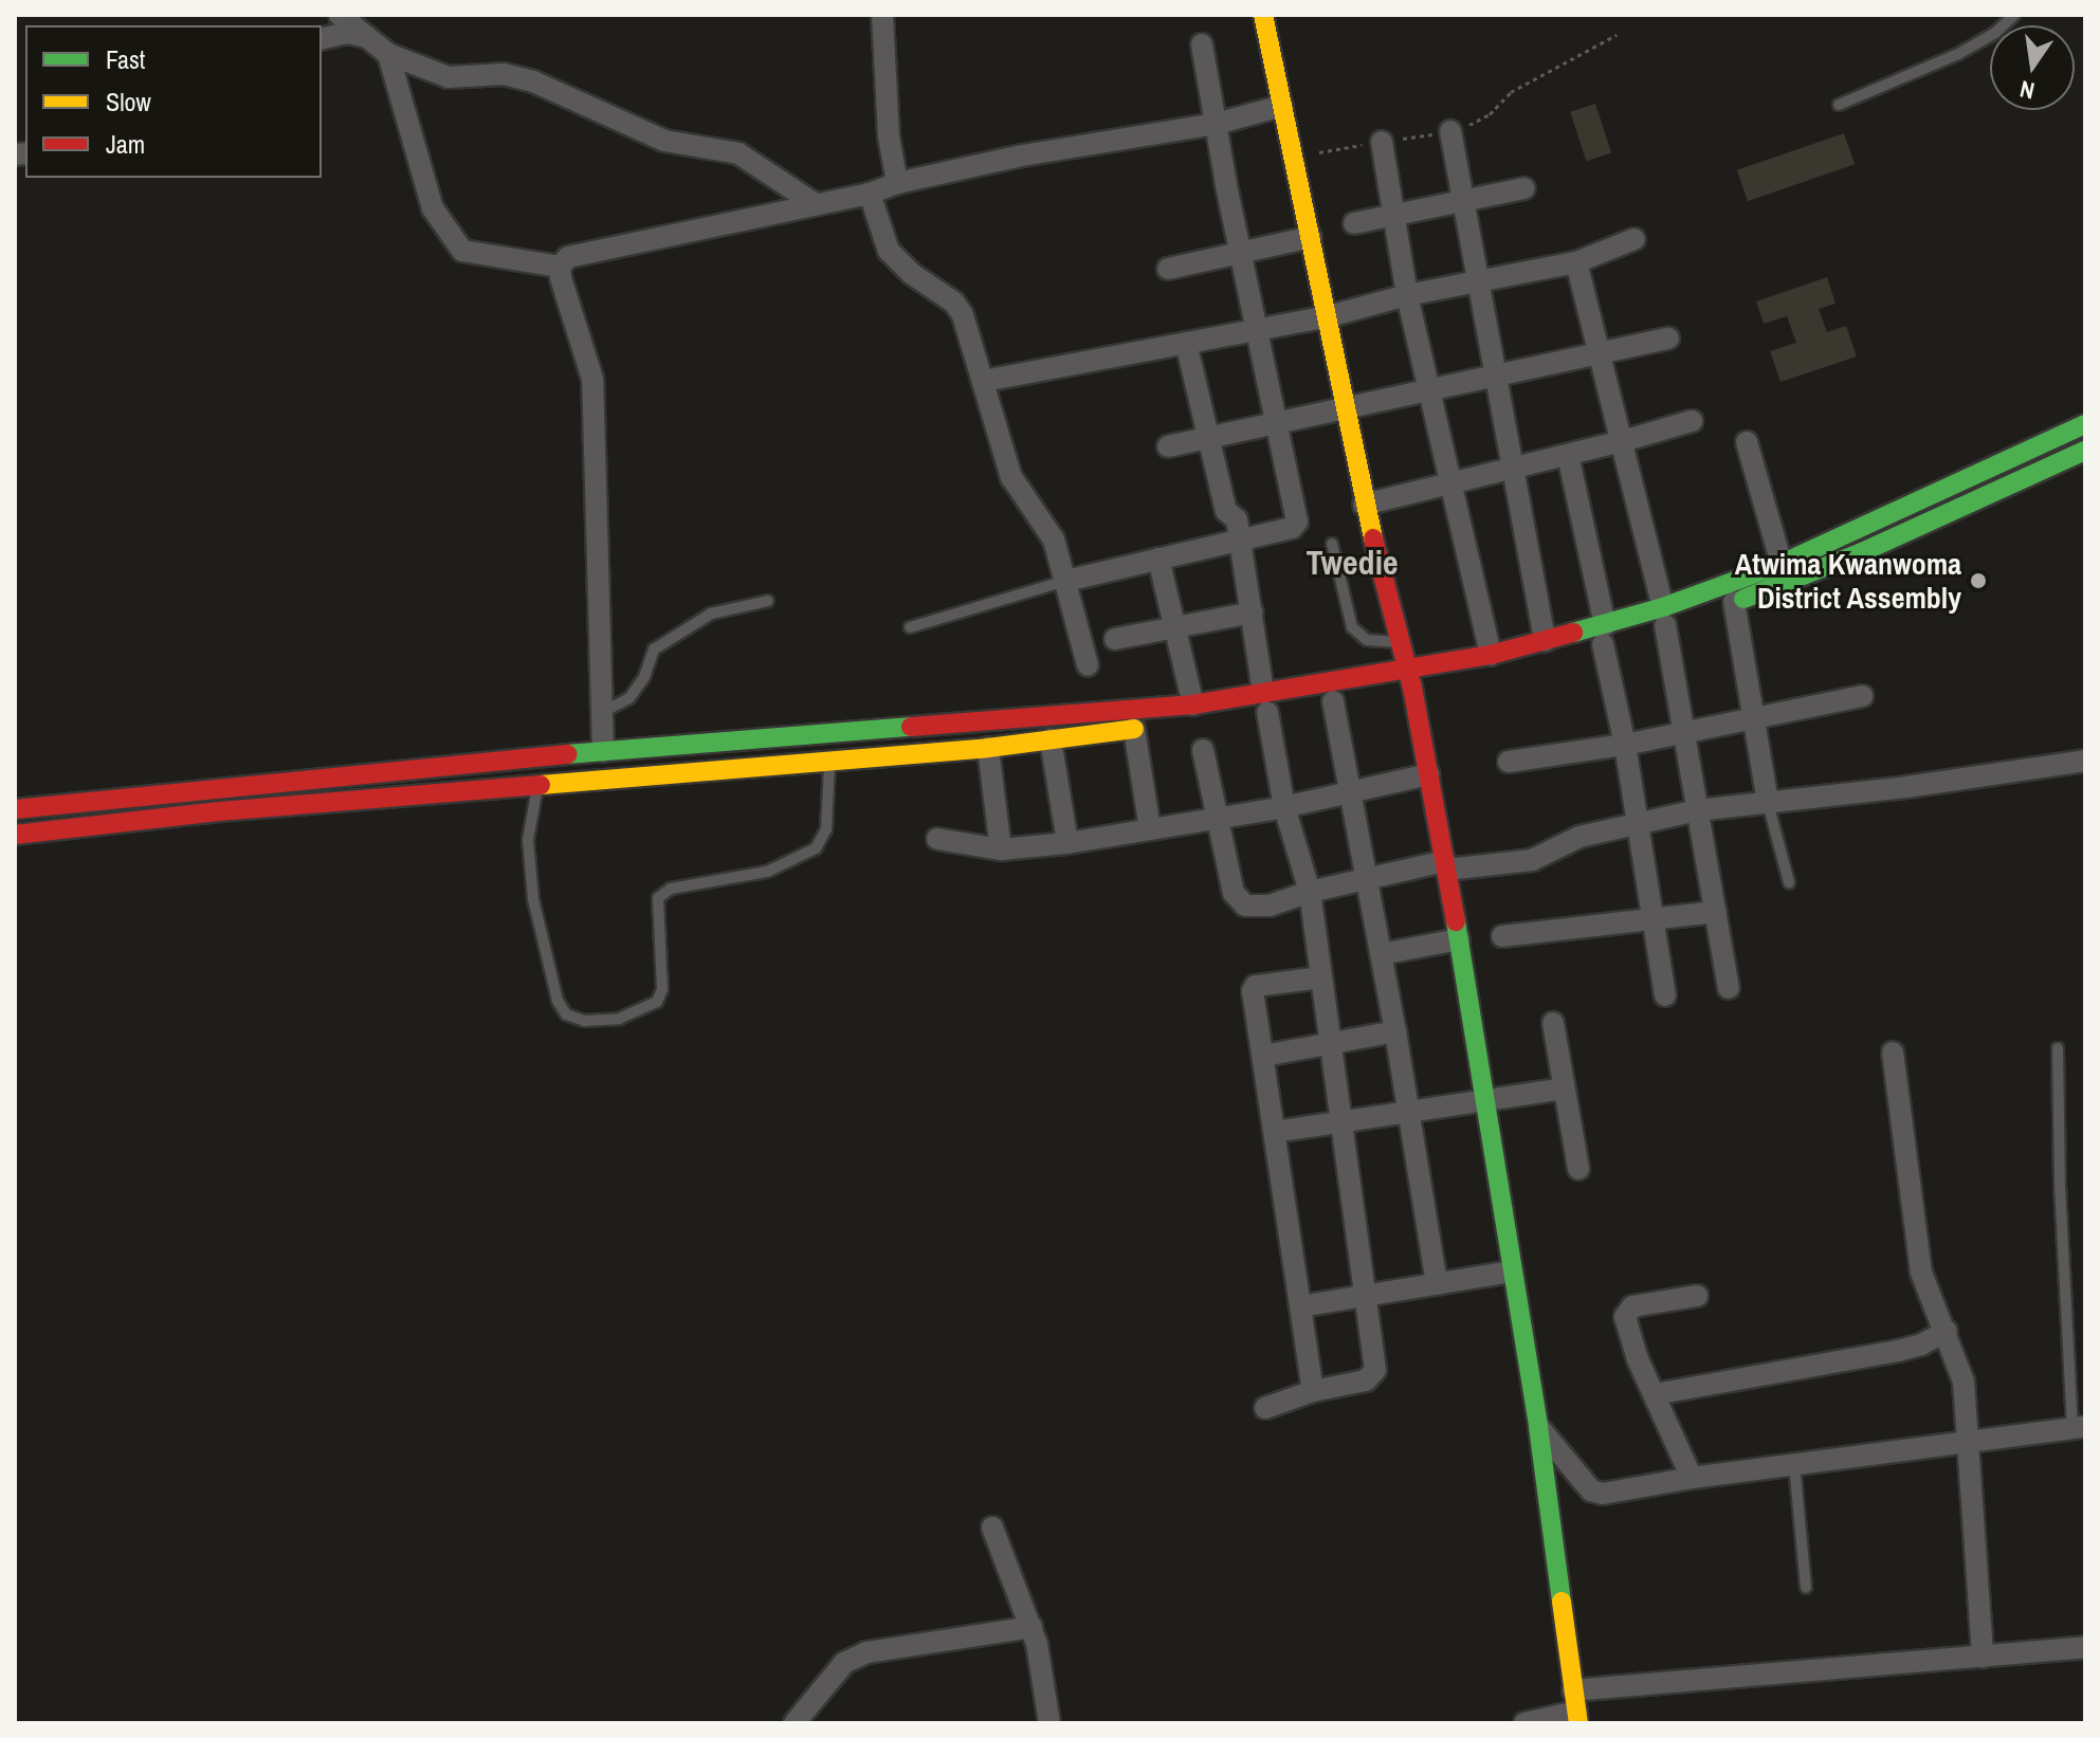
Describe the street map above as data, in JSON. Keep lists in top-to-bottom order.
{
  "districts": ["Twedie"],
  "places": ["Atwima Kwanwoma District Assembly"],
  "legend": ["Fast", "Slow", "Jam"],
  "north": "bottom"
}
